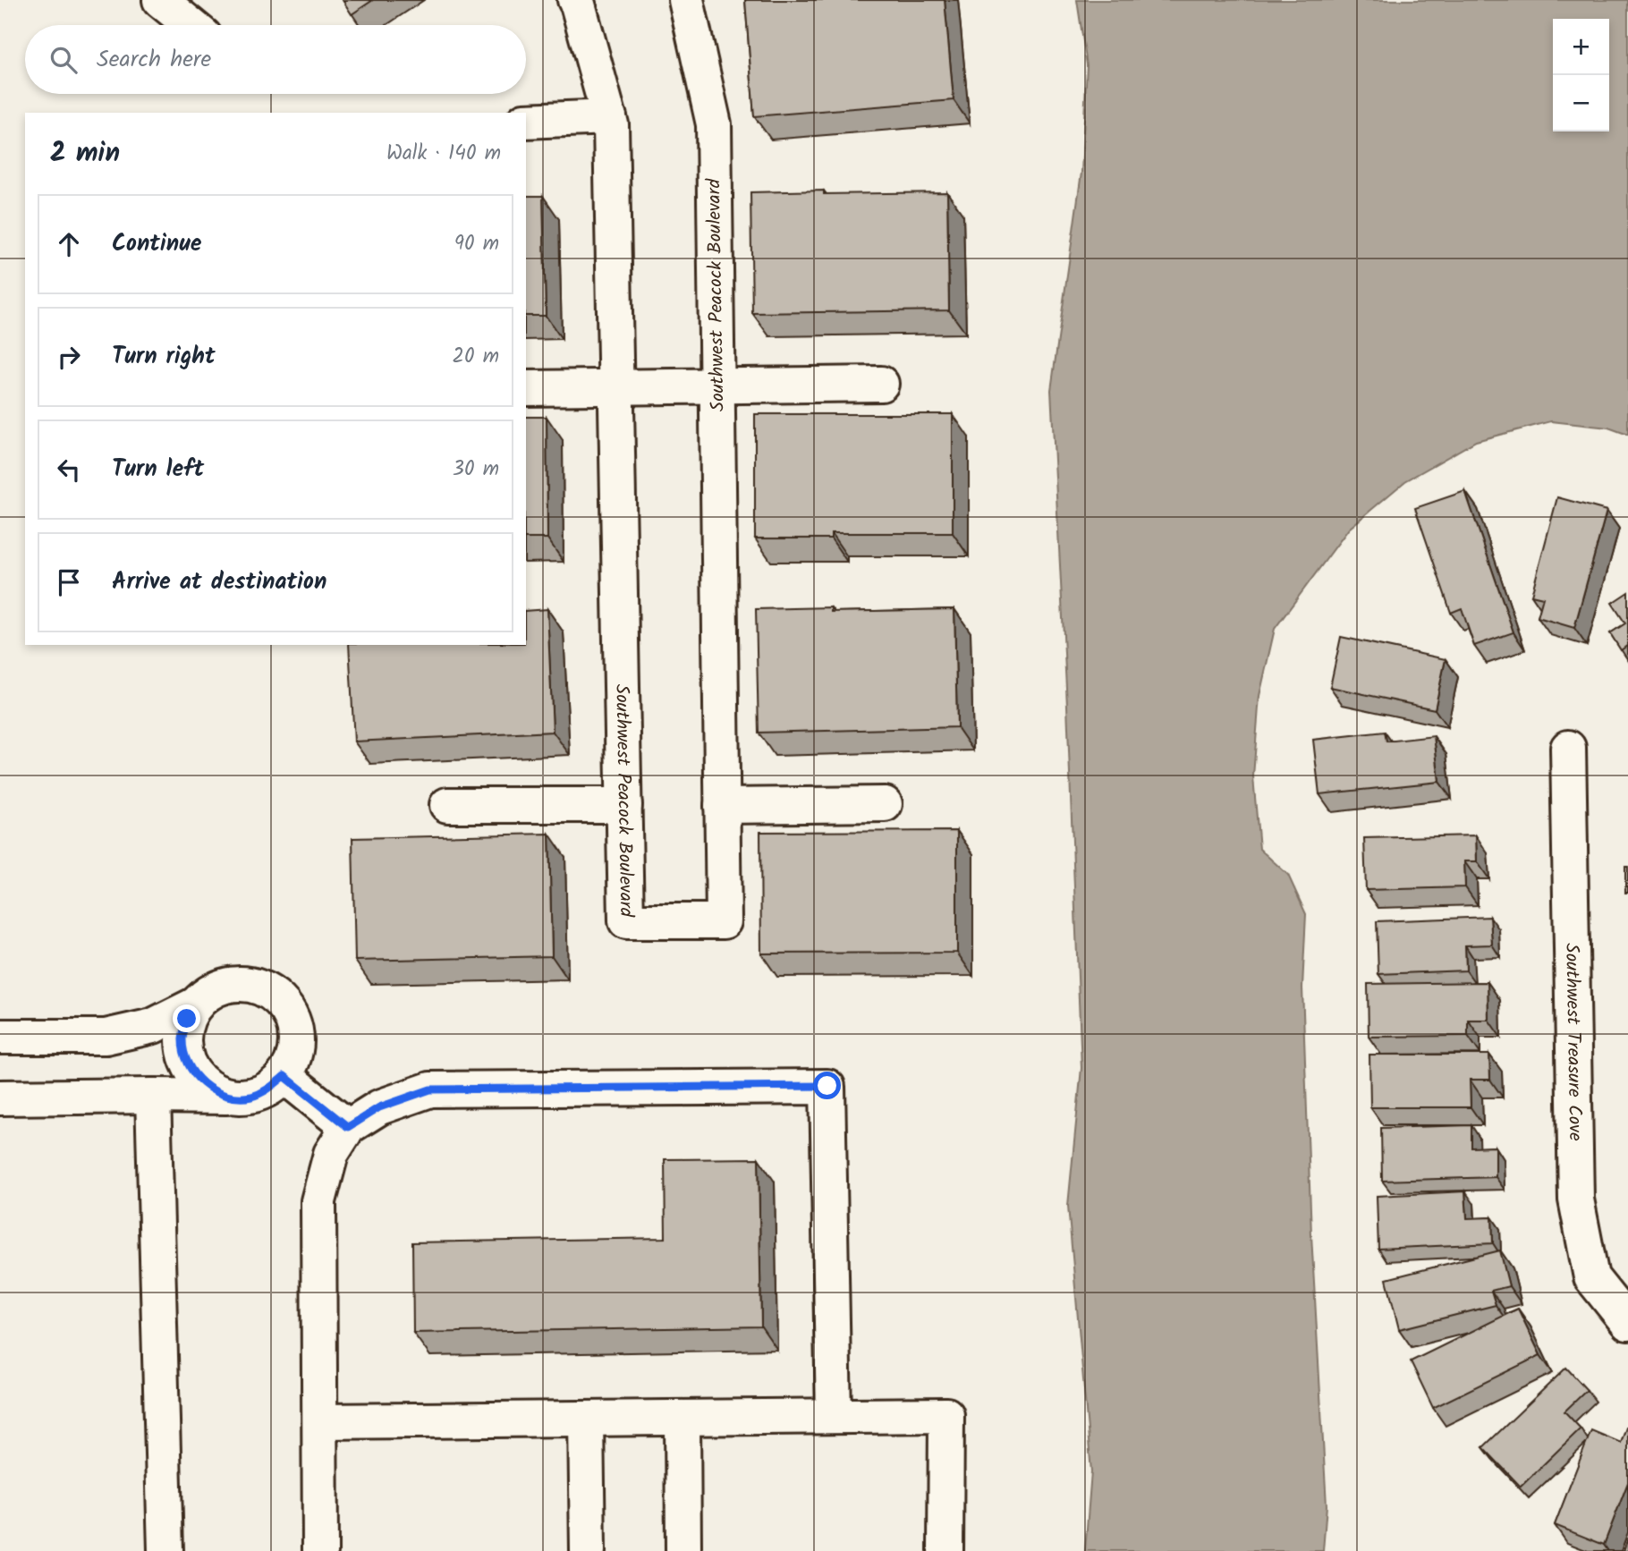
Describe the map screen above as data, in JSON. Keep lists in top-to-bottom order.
{
  "streets": {
    "street": ["Southwest Peacock Boulevard", "Southwest Treasure Cove"]
  },
  "page": {
    "map_buttons": ["+", "−"],
    "search": "Search here",
    "heading": ["2 min", "Walk · 140 m"],
    "list": [
      ["Continue", "90 m"],
      ["Turn right", "20 m"],
      ["Turn left", "30 m"],
      "Arrive at destination"
    ]
  }
}
